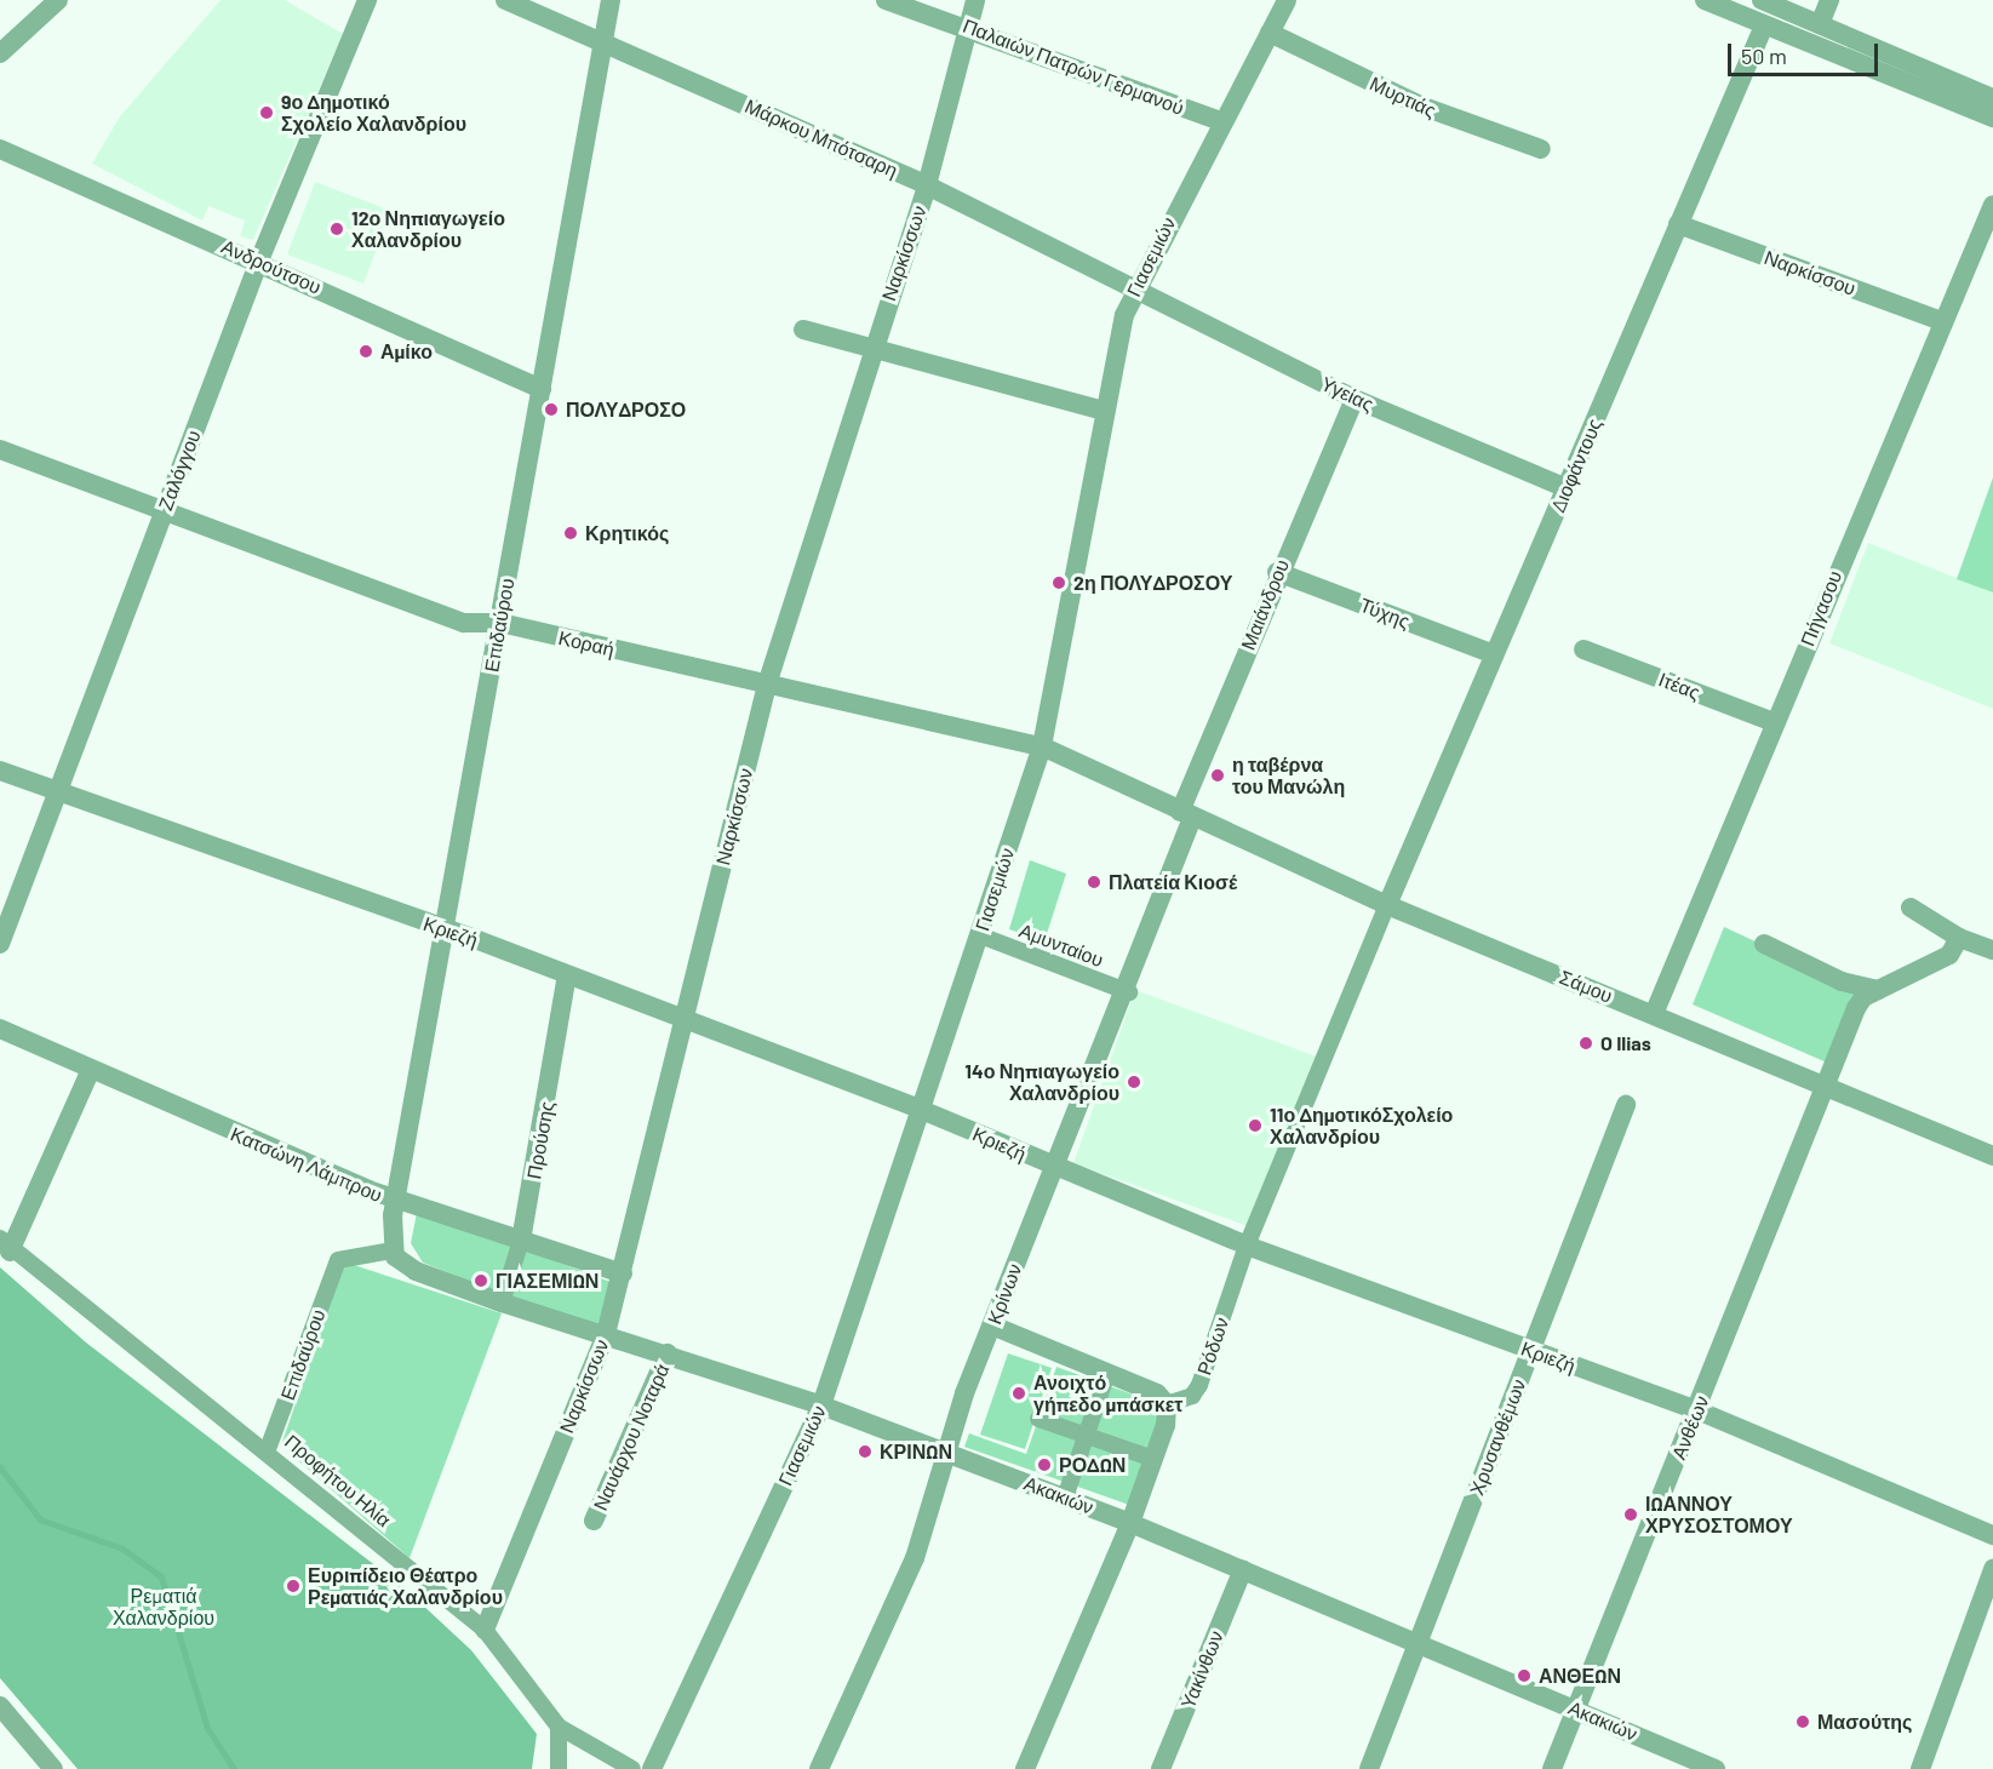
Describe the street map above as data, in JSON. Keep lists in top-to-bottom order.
{
  "streets": {
    "street": [
      "Παλαιών Πατρών Γερμανού",
      "Μυρτιάς",
      "Μάρκου Μπότσαρη",
      "Ναρκίσσων",
      "Γιασεμιών",
      "Ανδρούτσου",
      "Ναρκίσσου",
      "Υγείας",
      "Διοφάντους",
      "Ζαλόγγου",
      "Μαιάνδρου",
      "Πήγασου",
      "Τύχης",
      "Επιδαύρου",
      "Κοραή",
      "Ιτέας",
      "Κριεζή",
      "Αμυνταίου",
      "Σάμου",
      "Προύσης",
      "Κατσώνη Λάμπρου",
      "Κρίνων",
      "Ρόδων",
      "Ανθέων",
      "Ναυάρχου Νοταρά",
      "Χρυσανθέμων",
      "Προφήτου Ηλία",
      "Ακακιών",
      "Υακίνθων"
    ]
  },
  "crossings": [
    ["Παλαιών Πατρών Γερμανού", "Ναρκίσσων"],
    ["Παλαιών Πατρών Γερμανού", "Γιασεμιών"],
    ["Μυρτιάς", "Γιασεμιών"],
    ["Μάρκου Μπότσαρη", "Ναρκίσσων"],
    ["Μάρκου Μπότσαρη", "Γιασεμιών"],
    ["Μάρκου Μπότσαρη", "Υγείας"],
    ["Μάρκου Μπότσαρη", "Επιδαύρου"],
    ["Ναρκίσσων", "Κοραή"],
    ["Ναρκίσσων", "Κριεζή"],
    ["Ναρκίσσων", "Κατσώνη Λάμπρου"],
    ["Ναρκίσσων", "Προφήτου Ηλία"],
    ["Ναρκίσσων", "Ακακιών"],
    ["Γιασεμιών", "Υγείας"],
    ["Γιασεμιών", "Κοραή"],
    ["Γιασεμιών", "Κριεζή"],
    ["Γιασεμιών", "Αμυνταίου"],
    ["Γιασεμιών", "Ακακιών"],
    ["Ανδρούτσου", "Ζαλόγγου"],
    ["Ανδρούτσου", "Επιδαύρου"],
    ["Ναρκίσσου", "Διοφάντους"],
    ["Ναρκίσσου", "Πήγασου"],
    ["Υγείας", "Διοφάντους"],
    ["Υγείας", "Μαιάνδρου"],
    ["Διοφάντους", "Τύχης"],
    ["Διοφάντους", "Σάμου"],
    ["Διοφάντους", "Ρόδων"],
    ["Ζαλόγγου", "Κοραή"],
    ["Ζαλόγγου", "Κριεζή"],
    ["Μαιάνδρου", "Τύχης"],
    ["Μαιάνδρου", "Κοραή"],
    ["Μαιάνδρου", "Σάμου"],
    ["Μαιάνδρου", "Κρίνων"],
    ["Πήγασου", "Ιτέας"],
    ["Πήγασου", "Σάμου"],
    ["Επιδαύρου", "Κοραή"],
    ["Επιδαύρου", "Κριεζή"],
    ["Επιδαύρου", "Κατσώνη Λάμπρου"],
    ["Επιδαύρου", "Προφήτου Ηλία"],
    ["Επιδαύρου", "Ακακιών"],
    ["Κοραή", "Σάμου"],
    ["Κοραή", "Κρίνων"],
    ["Κριεζή", "Προύσης"],
    ["Κριεζή", "Κρίνων"],
    ["Κριεζή", "Ρόδων"],
    ["Κριεζή", "Ανθέων"],
    ["Κριεζή", "Χρυσανθέμων"],
    ["Αμυνταίου", "Κρίνων"],
    ["Σάμου", "Κρίνων"],
    ["Σάμου", "Ρόδων"],
    ["Σάμου", "Ανθέων"],
    ["Προύσης", "Κατσώνη Λάμπρου"],
    ["Προύσης", "Ακακιών"],
    ["Κρίνων", "Ακακιών"],
    ["Ανθέων", "Ακακιών"],
    ["Ναυάρχου Νοταρά", "Ακακιών"],
    ["Χρυσανθέμων", "Ακακιών"],
    ["Ακακιών", "Υακίνθων"]
  ],
  "parks": ["Ρεματιά Χαλανδρίου"],
  "places": [
    "9ο Δημοτικό Σχολείο Χαλανδρίου",
    "12ο Νηπιαγωγείο Χαλανδρίου",
    "Αμίκο",
    "ΠΟΛΥΔΡΟΣΟ",
    "Κρητικός",
    "2η ΠΟΛΥΔΡΟΣΟΥ",
    "η ταβέρνα του Μανώλη",
    "Πλατεία Κιοσέ",
    "O Ilias",
    "14ο Νηπιαγωγείο Χαλανδρίου",
    "11ο ΔημοτικόΣχολείο Χαλανδρίου",
    "ΓΙΑΣΕΜΙΩΝ",
    "Ανοιχτό γήπεδο μπάσκετ",
    "ΚΡΙΝΩΝ",
    "ΡΟΔΩΝ",
    "ΙΩΑΝΝΟΥ ΧΡΥΣΟΣΤΟΜΟΥ",
    "Ευριπίδειο Θέατρο Ρεματιάς Χαλανδρίου",
    "ΑΝΘΕΩΝ",
    "Μασούτης"
  ],
  "scale_bar": "50 m"
}
